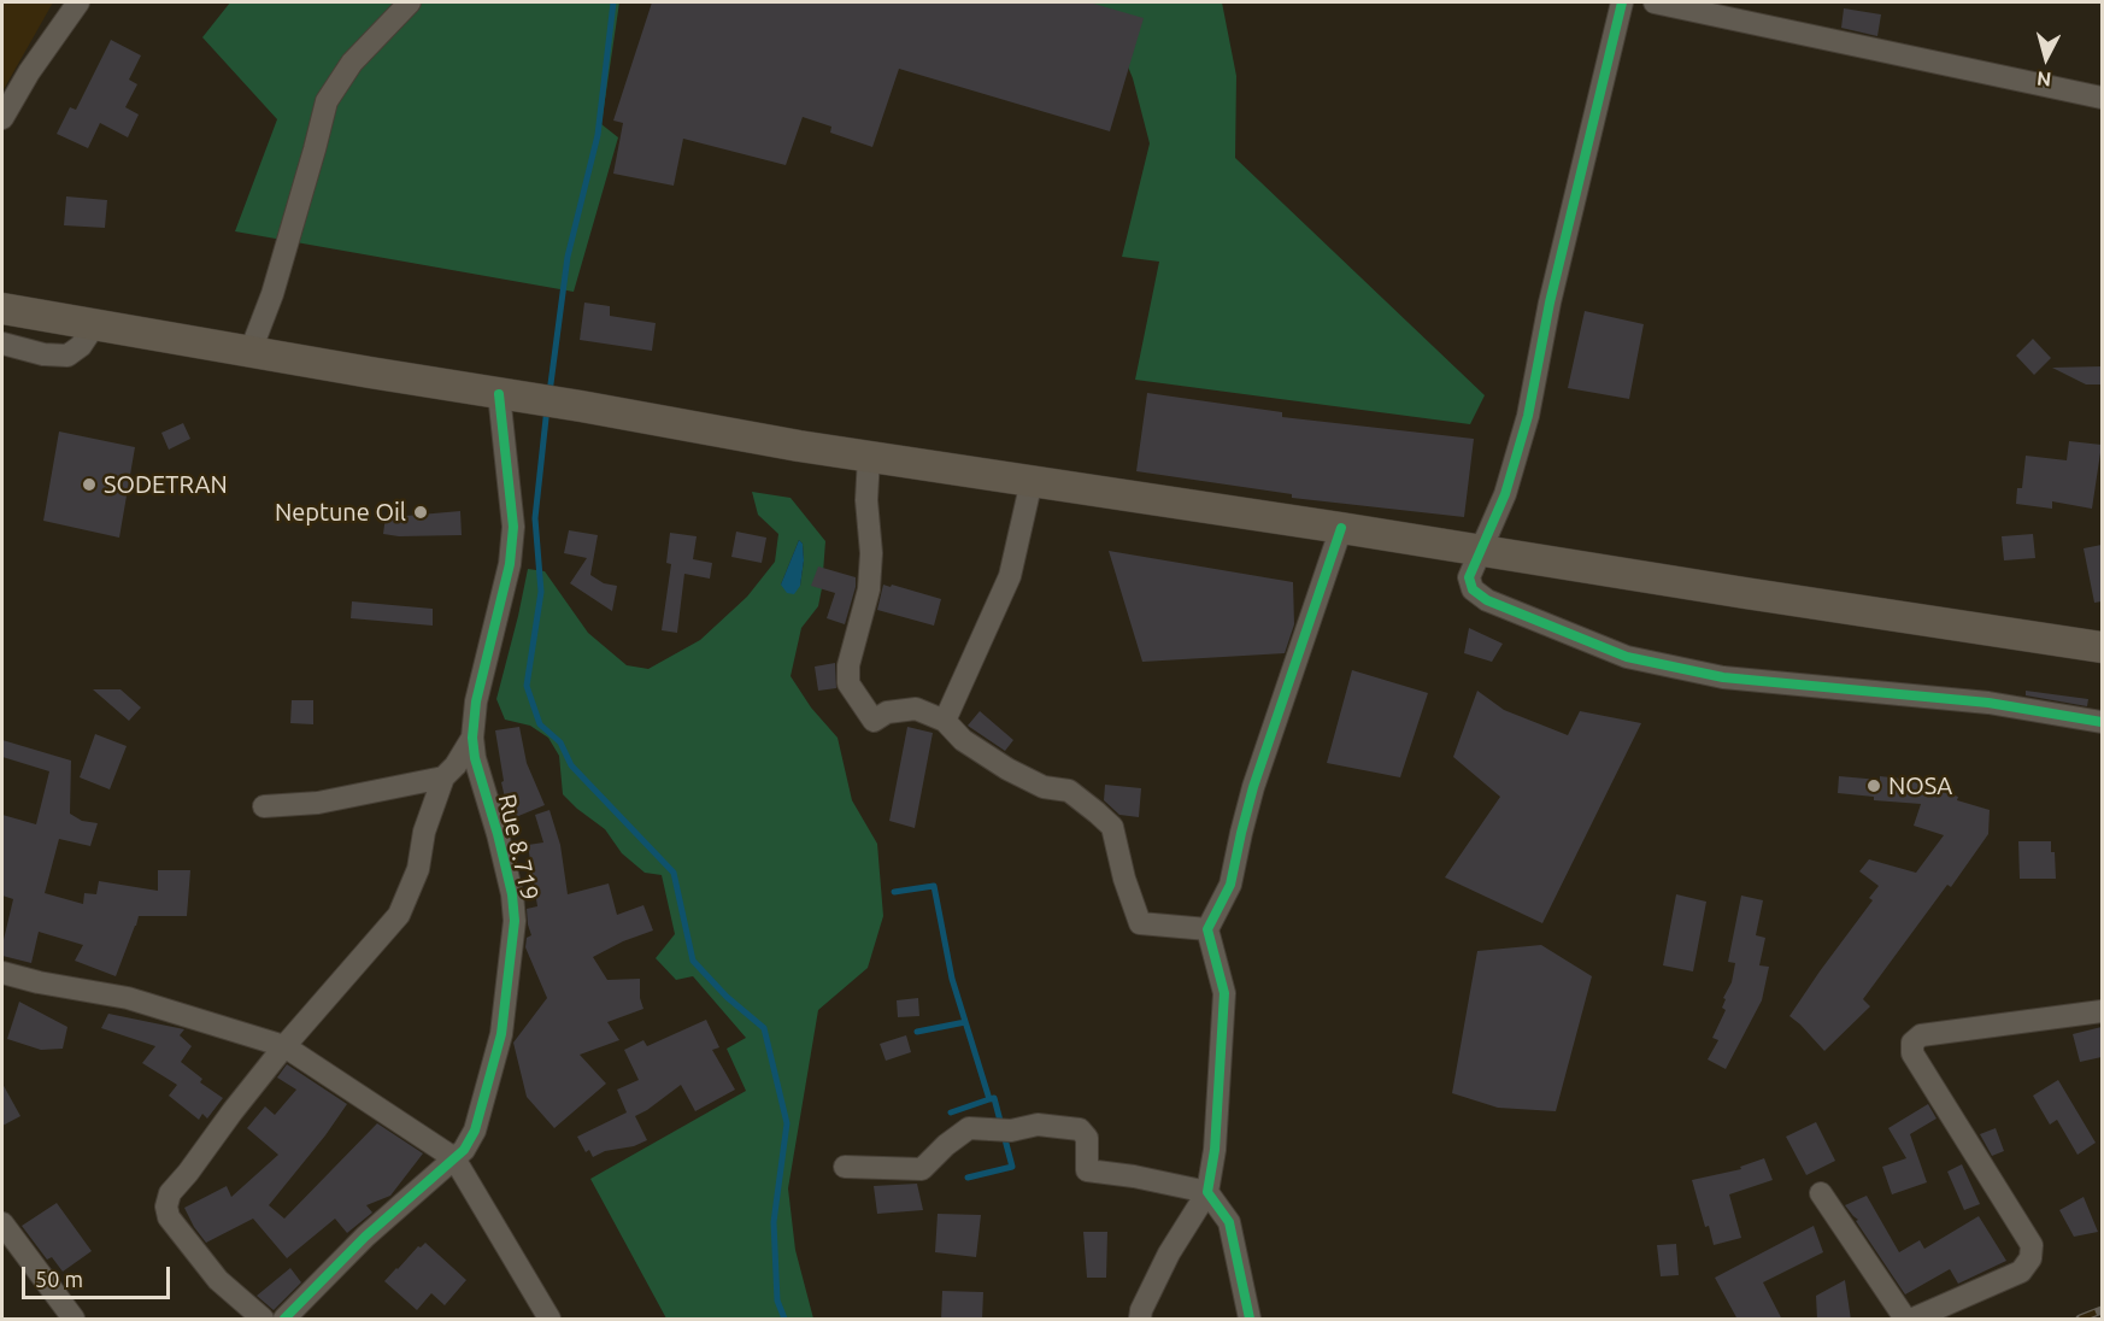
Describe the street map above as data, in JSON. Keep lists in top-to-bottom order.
{
  "streets": {
    "street": ["Rue 8.719"]
  },
  "places": ["SODETRAN", "Neptune Oil", "NOSA"],
  "scale_bar": "50 m",
  "north": "bottom"
}
